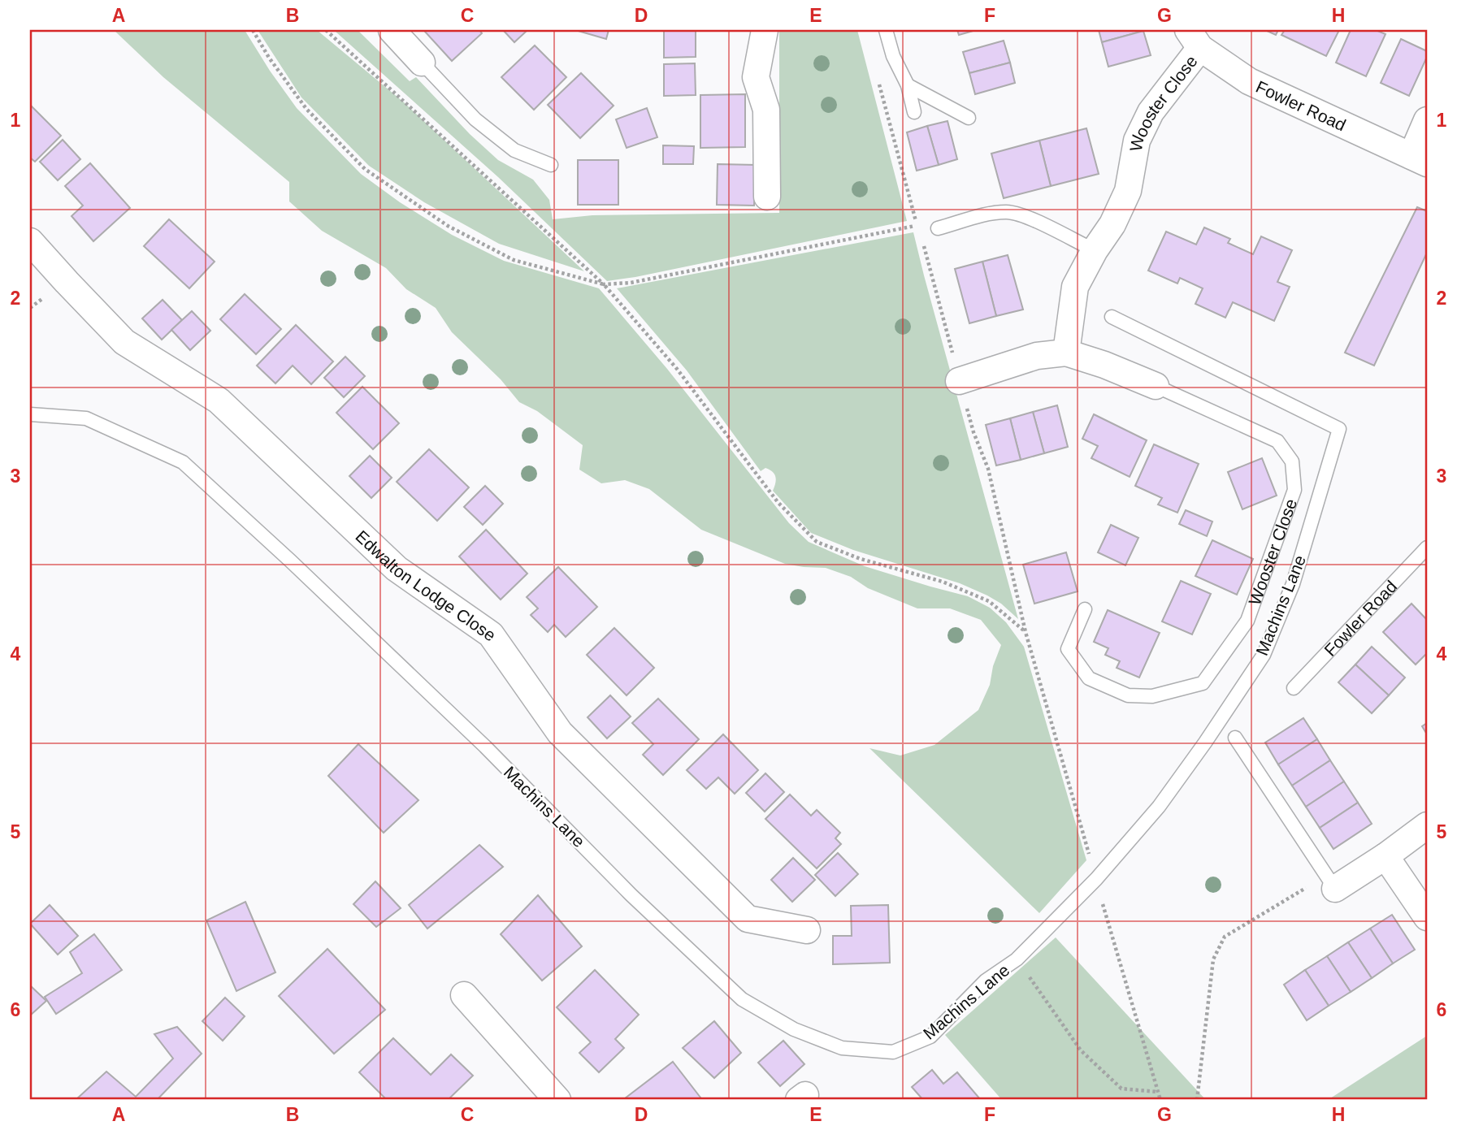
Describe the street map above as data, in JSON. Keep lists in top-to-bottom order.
{
  "streets": {
    "street": ["Wooster Close", "Fowler Road", "Edwalton Lodge Close"],
    "lane": ["Machins Lane"]
  },
  "crossings": [
    ["Wooster Close", "Fowler Road"]
  ],
  "grid": {
    "columns": [
      "A",
      "B",
      "C",
      "D",
      "E",
      "F",
      "G",
      "H"
    ],
    "rows": [
      "1",
      "2",
      "3",
      "4",
      "5",
      "6"
    ]
  }
}
